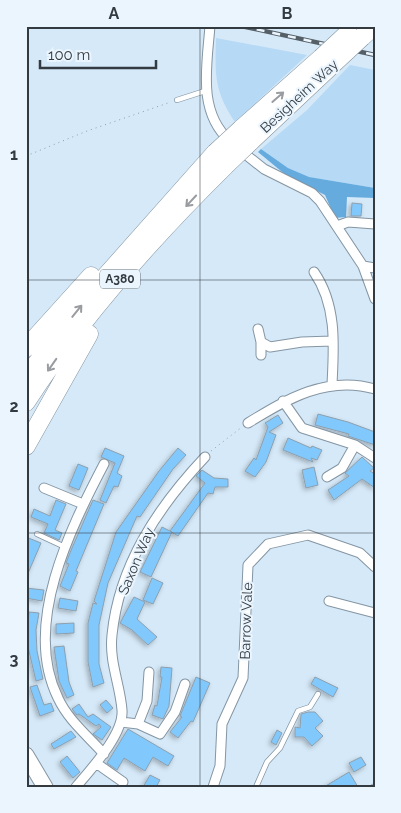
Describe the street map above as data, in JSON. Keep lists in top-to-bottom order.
{
  "streets": {
    "highway": ["Besigheim Way", "A380"],
    "street": ["Saxon Way", "Barrow Vale"]
  },
  "crossings": [
    ["Besigheim Way", "A380"]
  ],
  "scale_bar": "100 m",
  "grid": {
    "columns": ["A", "B"],
    "rows": ["1", "2", "3"]
  }
}
